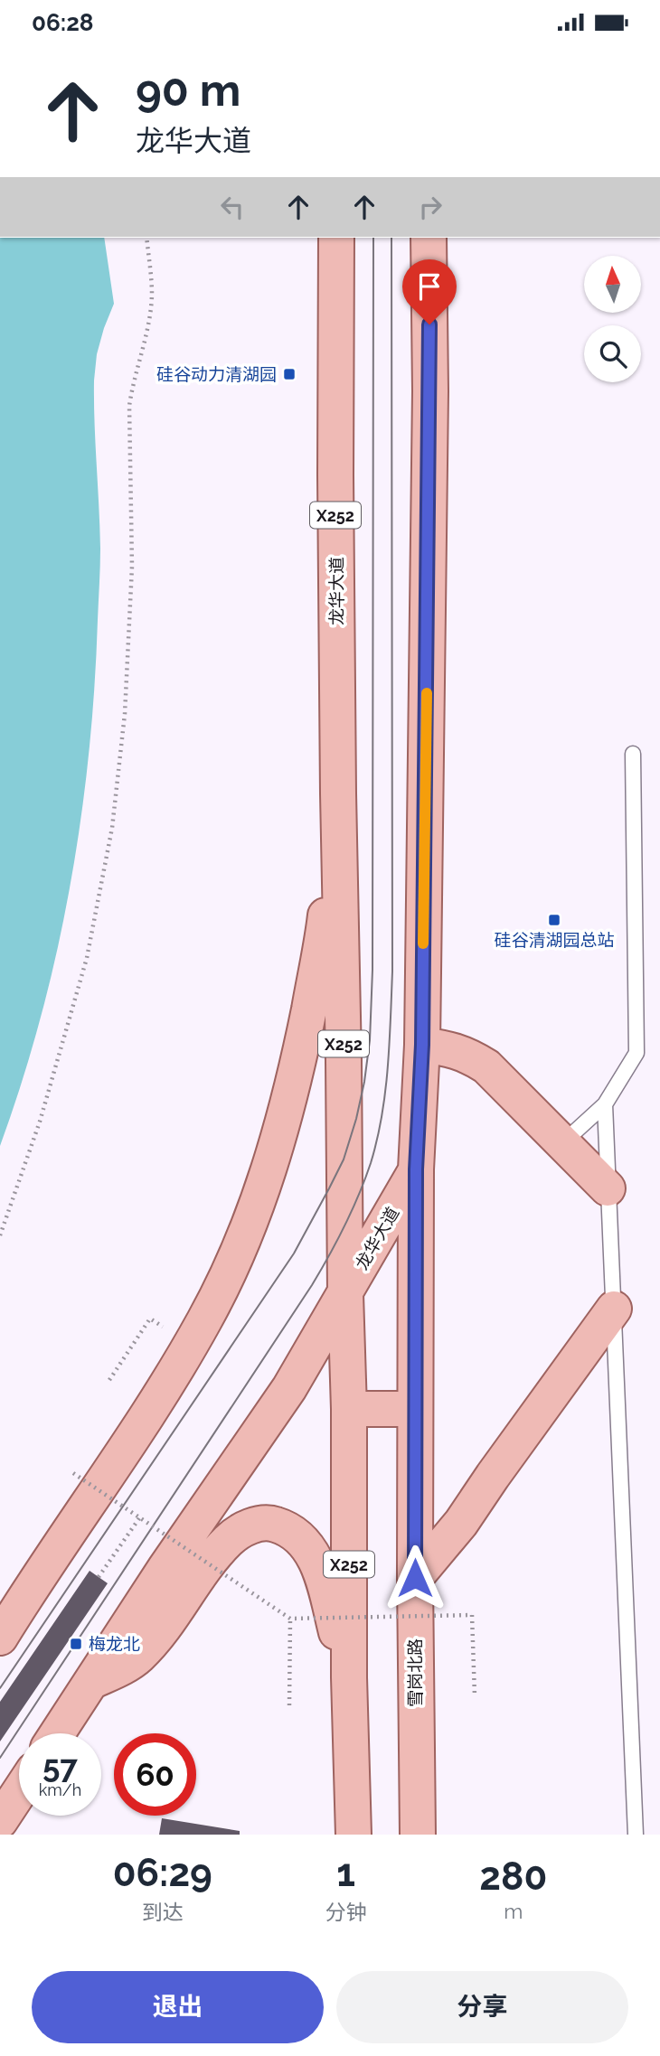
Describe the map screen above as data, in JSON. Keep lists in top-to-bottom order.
{
  "streets": {
    "main road": ["X252", "龙华大道", "雪岗北路"]
  },
  "crossings": [
    ["X252", "龙华大道"],
    ["龙华大道", "雪岗北路"]
  ],
  "places": {
    "transit": ["硅谷动力清湖园", "硅谷清湖园总站", "梅龙北"]
  },
  "north": "top",
  "page": {
    "status": "06:28",
    "turn": ["90 m", "龙华大道"],
    "speed": "57 km/h",
    "limit": "60",
    "eta": [
      "06:29",
      "到达",
      "1",
      "分钟",
      "280",
      "m"
    ],
    "buttons": ["退出", "分享"]
  }
}
